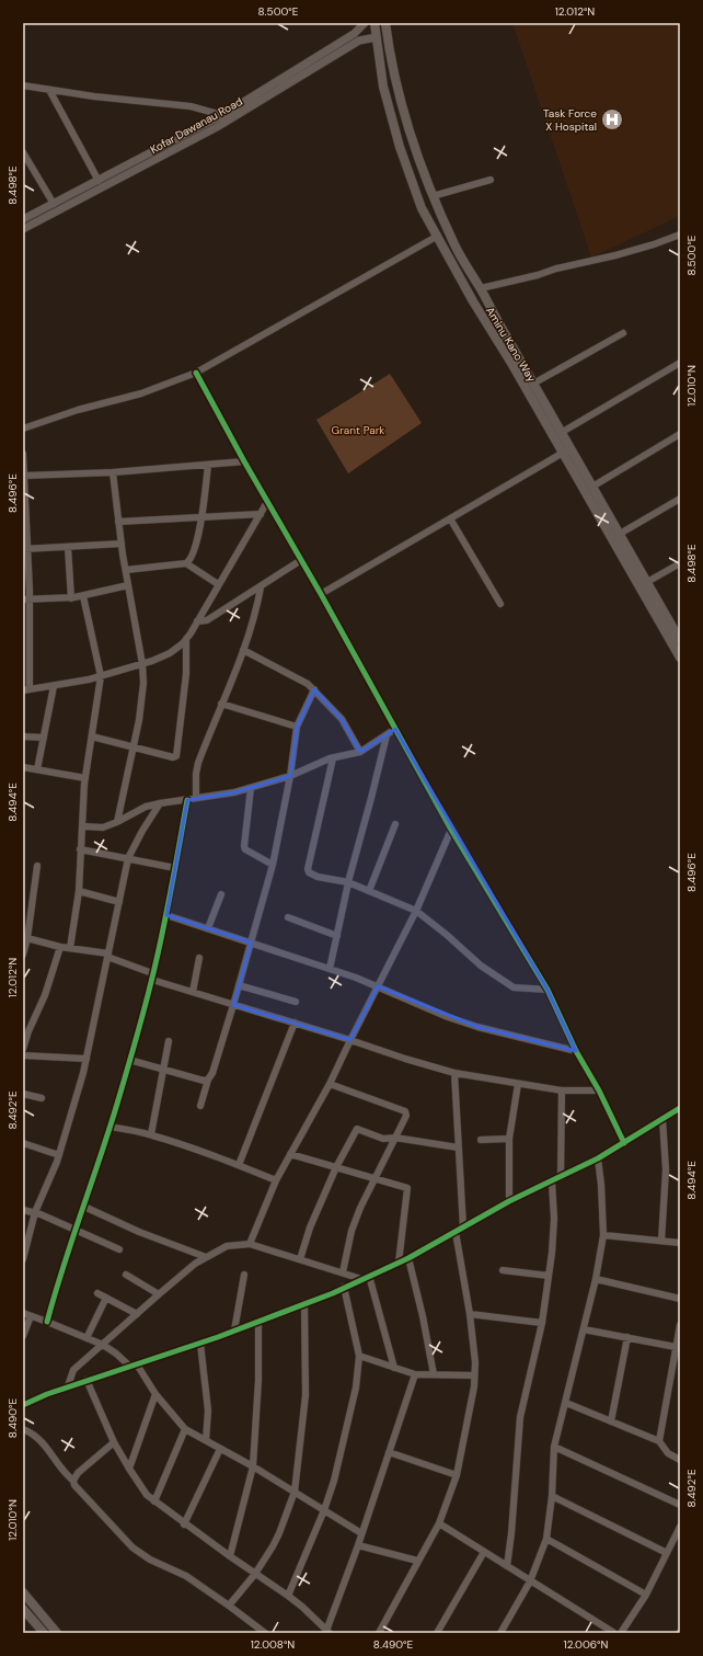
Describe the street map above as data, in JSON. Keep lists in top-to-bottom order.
{
  "streets": {
    "main road": ["Aminu Kano Way"],
    "street": ["Kofar Dawanau Road"]
  },
  "crossings": [
    ["Kofar Dawanau Road", "Aminu Kano Way"]
  ],
  "parks": ["Grant Park"],
  "places": {
    "hospital": ["Task Force X Hospital"]
  },
  "coordinates": [
    "8.500°E",
    "12.012°N",
    "8.498°E",
    "12.010°N",
    "8.496°E",
    "8.494°E",
    "8.492°E",
    "8.490°E",
    "12.008°N",
    "12.006°N"
  ]
}
